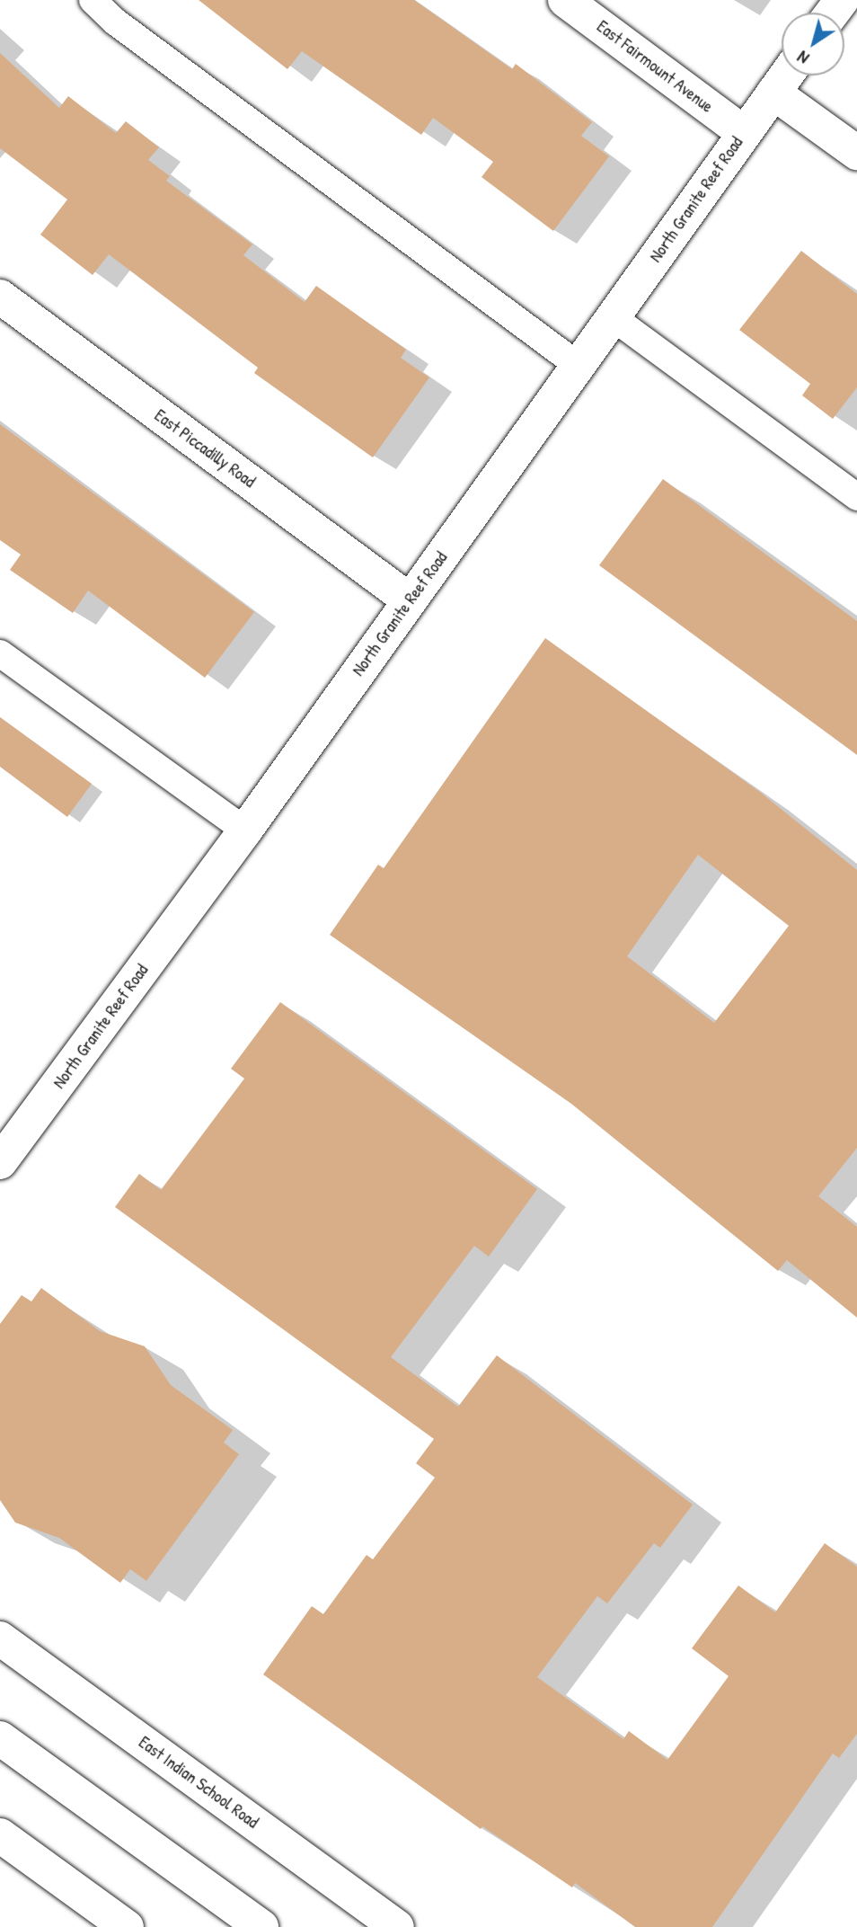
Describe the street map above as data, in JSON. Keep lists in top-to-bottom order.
{
  "streets": {
    "street": [
      "East Fairmount Avenue",
      "North Granite Reef Road",
      "East Piccadilly Road",
      "East Indian School Road"
    ]
  },
  "crossings": [
    ["East Fairmount Avenue", "North Granite Reef Road"],
    ["North Granite Reef Road", "East Piccadilly Road"]
  ],
  "north": "bottom left"
}
